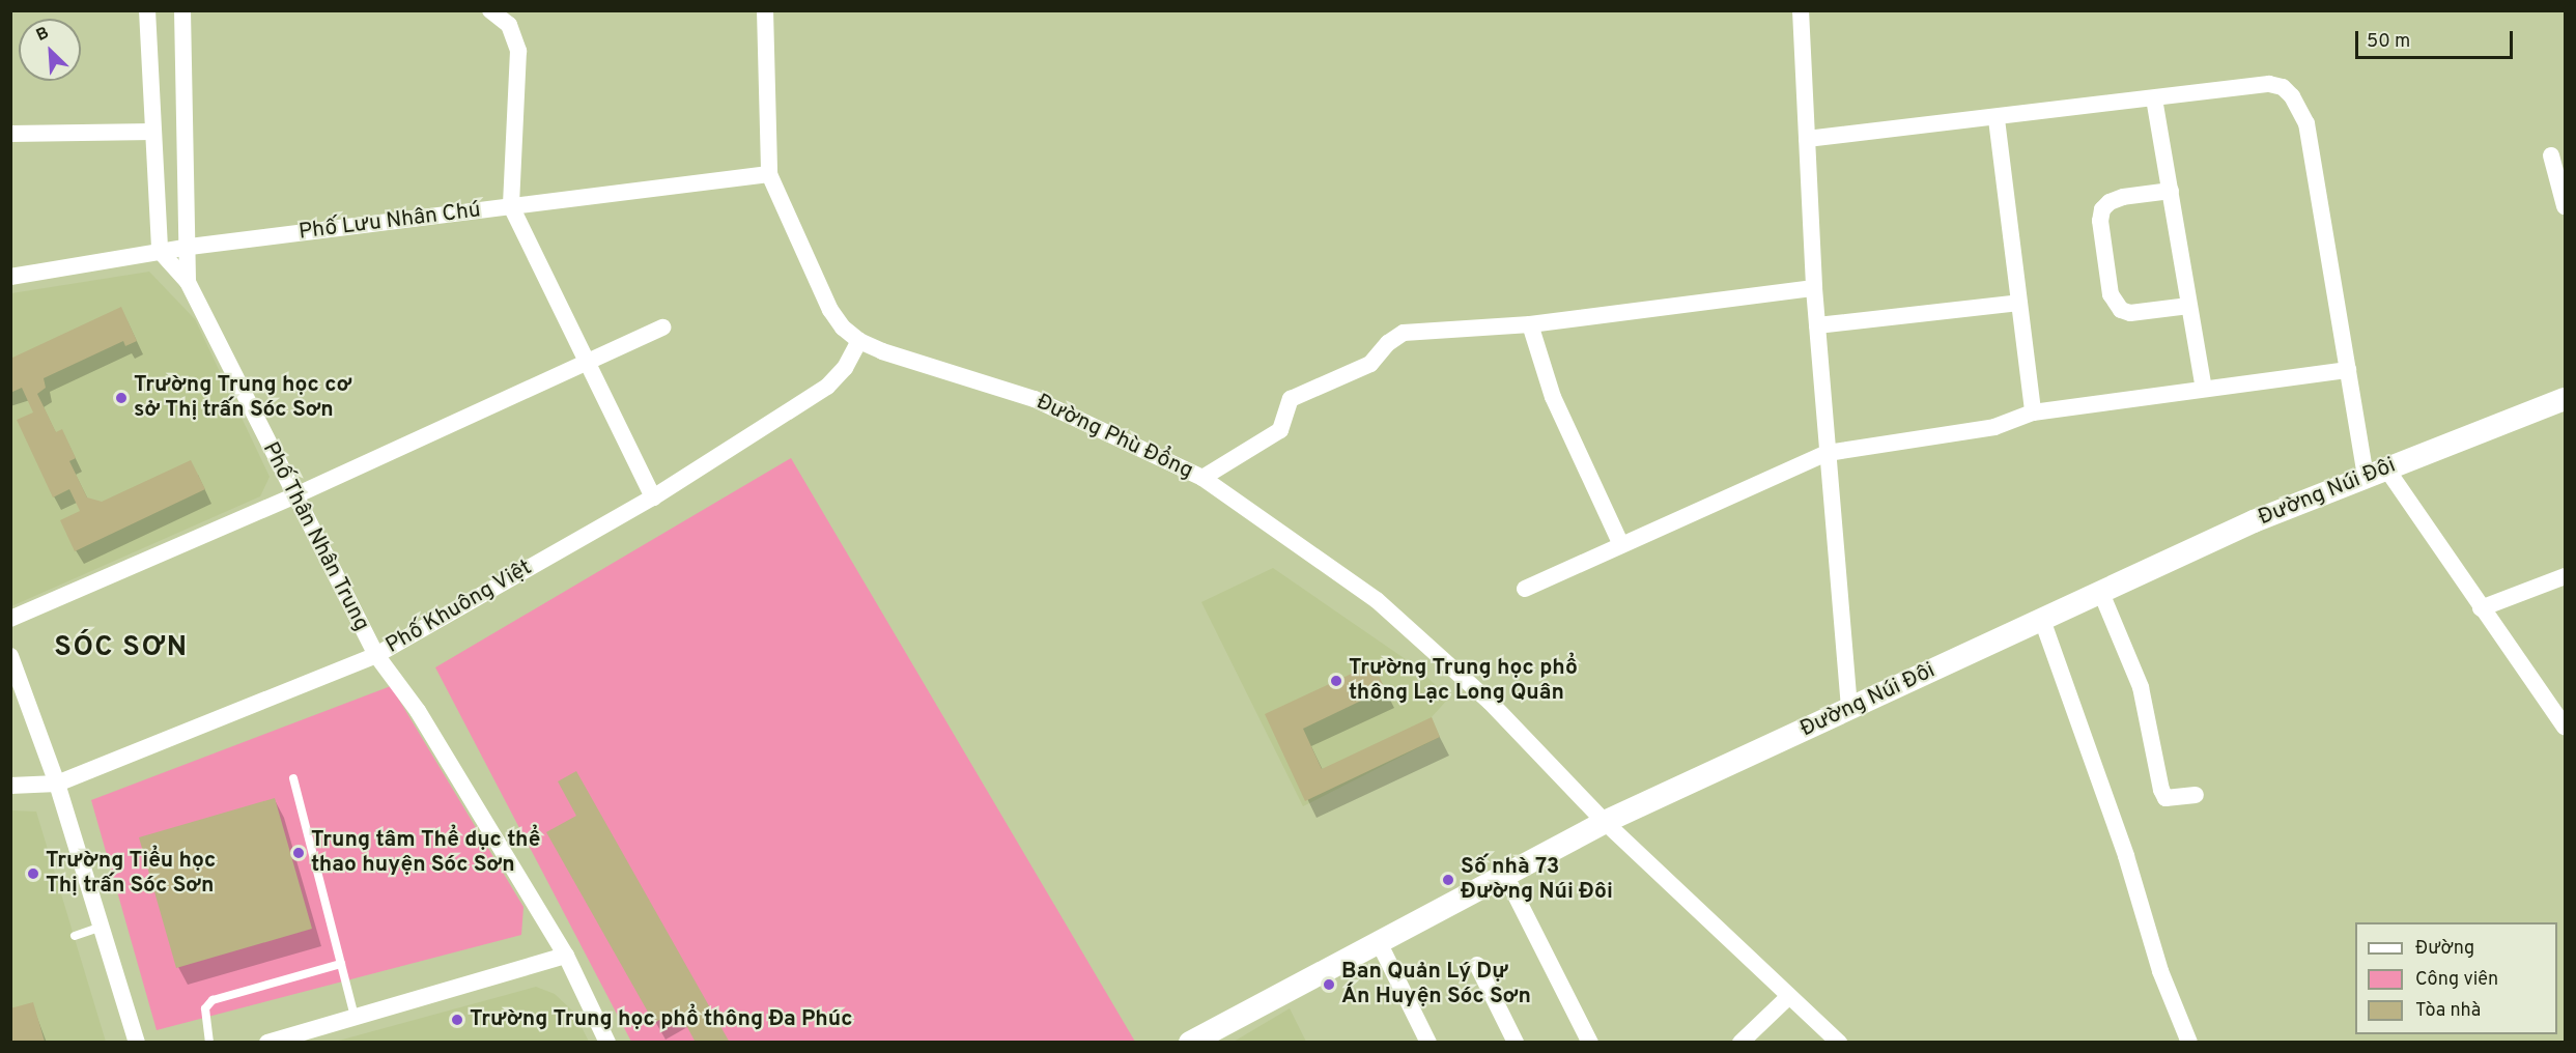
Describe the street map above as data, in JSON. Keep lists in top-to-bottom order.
{
  "streets": {
    "main road": ["Đường Núi Đôi"],
    "street": [
      "Phố Lưu Nhân Chú",
      "Đường Phù Đổng",
      "Phố Thân Nhân Trung",
      "Phố Khuông Việt"
    ]
  },
  "crossings": [
    ["Phố Lưu Nhân Chú", "Đường Phù Đổng"],
    ["Phố Lưu Nhân Chú", "Phố Thân Nhân Trung"],
    ["Đường Phù Đổng", "Đường Núi Đôi"],
    ["Đường Phù Đổng", "Phố Khuông Việt"],
    ["Phố Thân Nhân Trung", "Phố Khuông Việt"]
  ],
  "districts": ["SÓC SƠN"],
  "places": [
    "Trường Trung học cơ sở Thị trấn Sóc Sơn",
    "Trường Trung học phổ thông Lạc Long Quân",
    "Trung tâm Thể dục thể thao huyện Sóc Sơn",
    "Trường Tiểu học Thị trấn Sóc Sơn",
    "Số nhà 73 Đường Núi Đôi",
    "Ban Quản Lý Dự Án Huyện Sóc Sơn",
    "Trường Trung học phổ thông Đa Phúc"
  ],
  "legend": ["Đường", "Công viên", "Tòa nhà"],
  "scale_bar": "50 m",
  "north": "top left"
}
